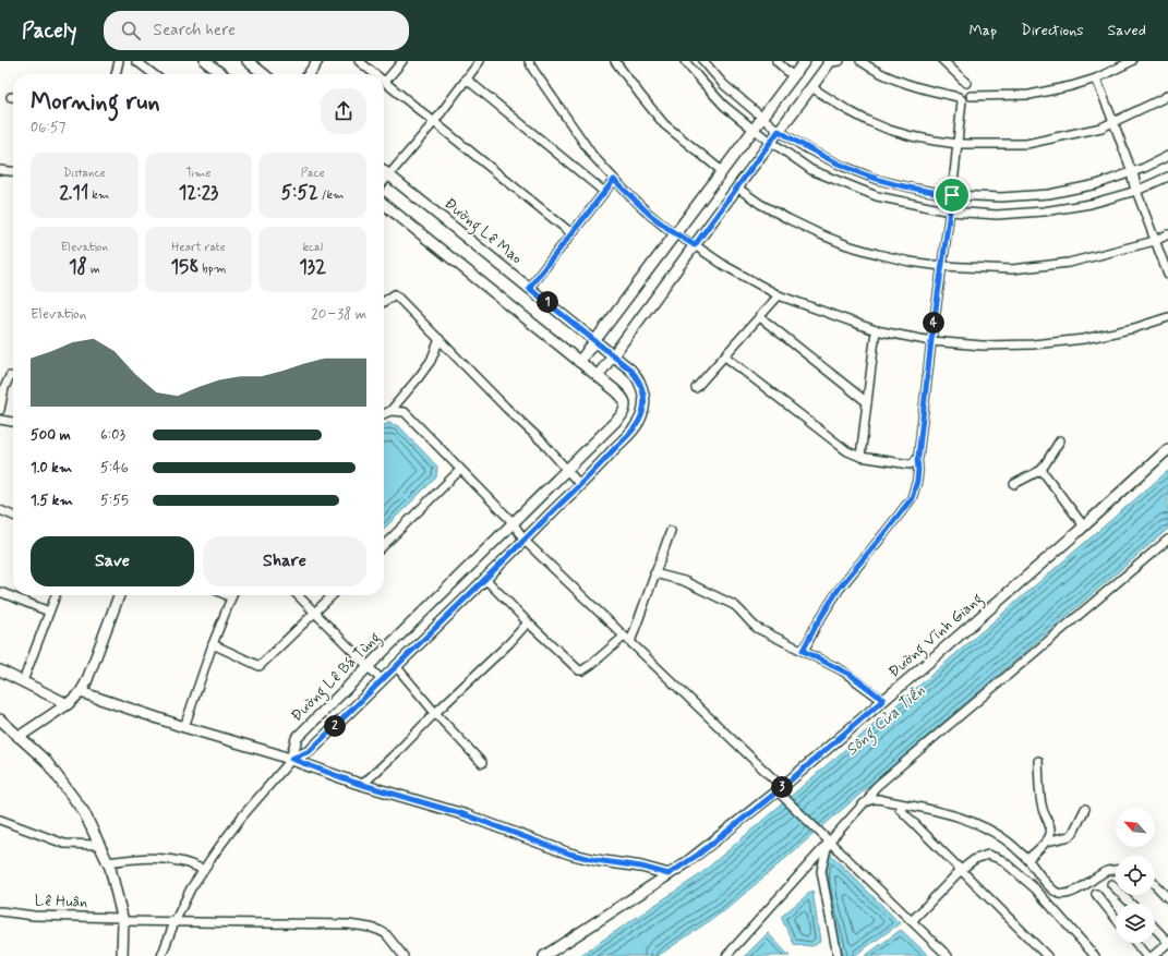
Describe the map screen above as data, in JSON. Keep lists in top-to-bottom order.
{
  "streets": {
    "street": [
      "Đường Lê Mao",
      "Đường Vĩnh Giang",
      "Đường Lê Bá Tùng",
      "Lê Huân"
    ]
  },
  "water": ["Sông Cửa Tiền"],
  "north": "top left",
  "page": {
    "header": "Pacely",
    "search": "Search here",
    "nav": ["Map", "Directions", "Saved"],
    "heading": ["Morning run", "06:57"],
    "stats": [
      ["Distance", "2.11 km"],
      ["Time", "12:23"],
      ["Pace", "5:52 /km"],
      ["Elevation", "18 m"],
      ["Heart rate", "158 bpm"],
      ["kcal", "132"]
    ],
    "pins": [
      "1",
      "4",
      "2",
      "3"
    ],
    "chart": ["Elevation", "20–38 m"],
    "list": [
      {
        "name": "500 m",
        "note": "6:03"
      },
      {
        "name": "1.0 km",
        "note": "5:46"
      },
      {
        "name": "1.5 km",
        "note": "5:55"
      }
    ],
    "buttons": ["Save", "Share"]
  }
}
